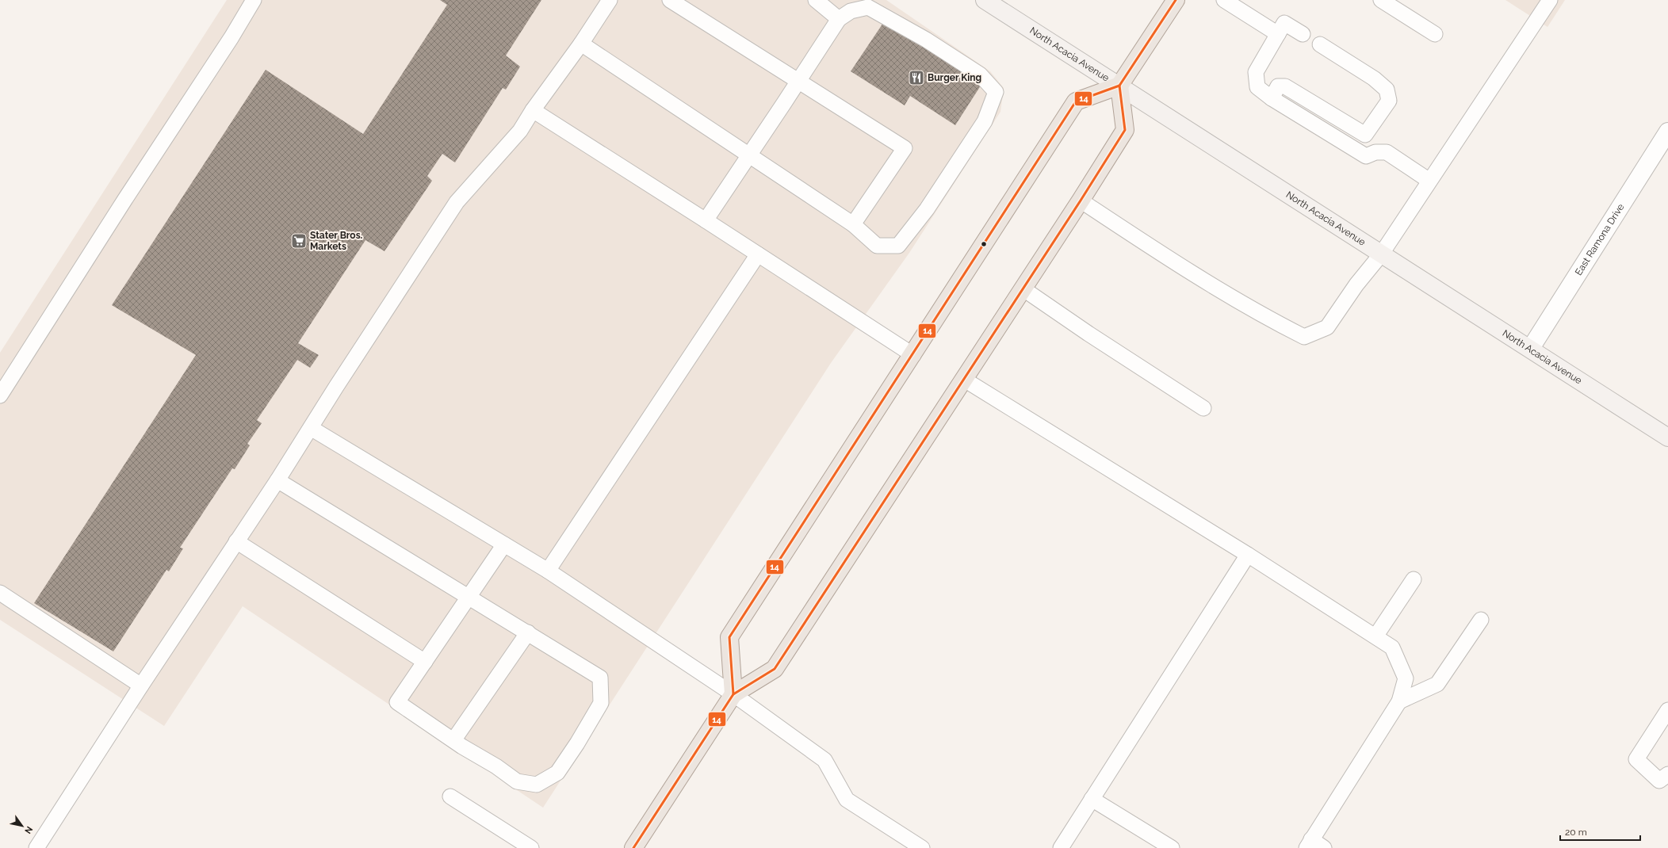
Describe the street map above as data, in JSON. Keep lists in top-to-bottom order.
{
  "streets": {
    "street": ["North Acacia Avenue", "East Ramona Drive"]
  },
  "crossings": [
    ["North Acacia Avenue", "East Ramona Drive"]
  ],
  "places": {
    "restaurant": ["Burger King"],
    "supermarket": ["Stater Bros. Markets"]
  },
  "lines": ["transit line 14"],
  "scale_bar": "20 m",
  "north": "bottom right"
}
